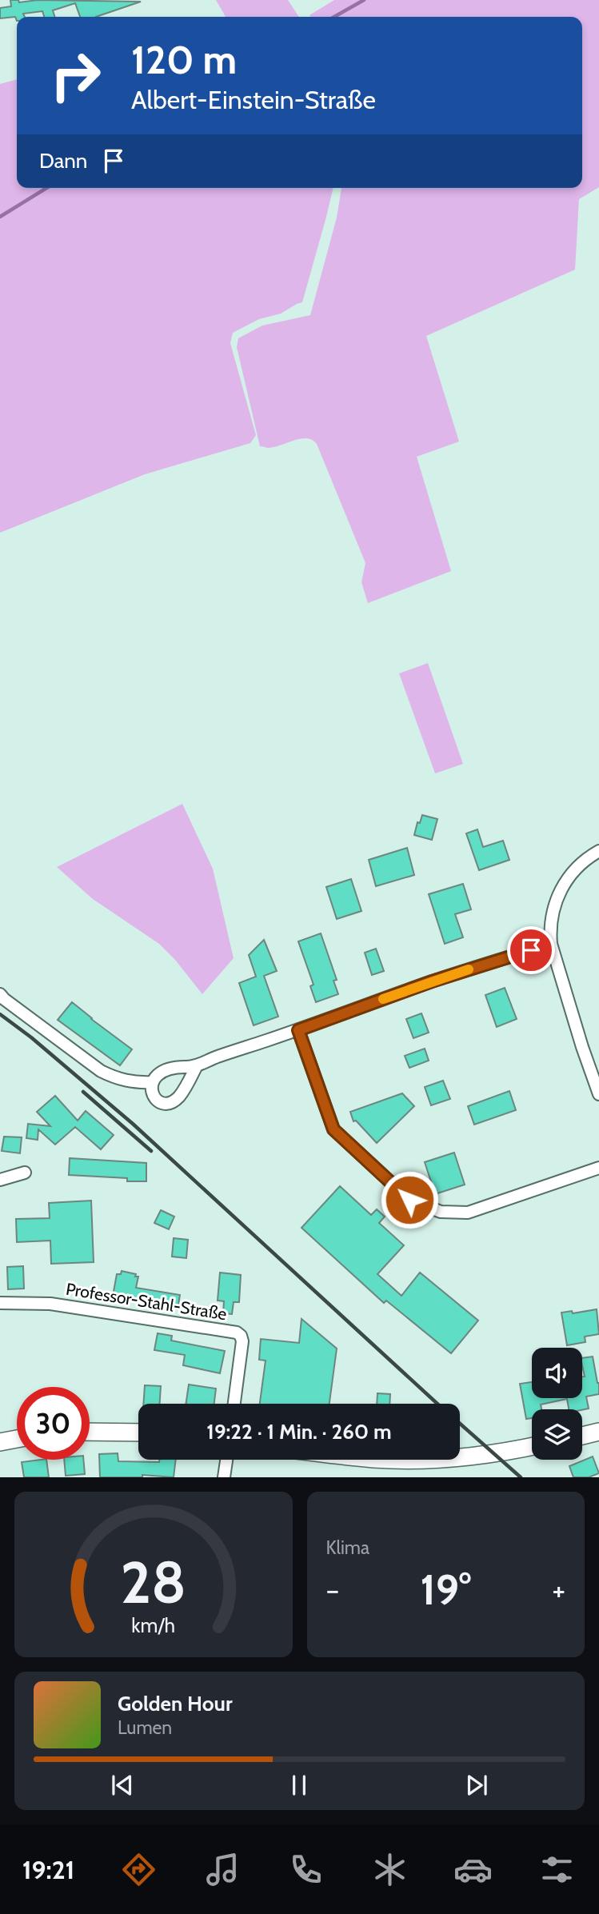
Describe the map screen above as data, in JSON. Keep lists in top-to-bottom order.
{
  "streets": {
    "street": ["Professor-Stahl-Straße"]
  },
  "page": {
    "turn": ["120 m", "Albert-Einstein-Straße"],
    "then": "Dann",
    "limit": "30",
    "trip": "19:22 · 1 Min. · 260 m",
    "tile": "Klima",
    "heat": ["−", "19°", "+"],
    "song": ["Golden Hour", "Lumen"],
    "tabs": "19:21",
    "gauge": ["28", "km/h"]
  }
}
